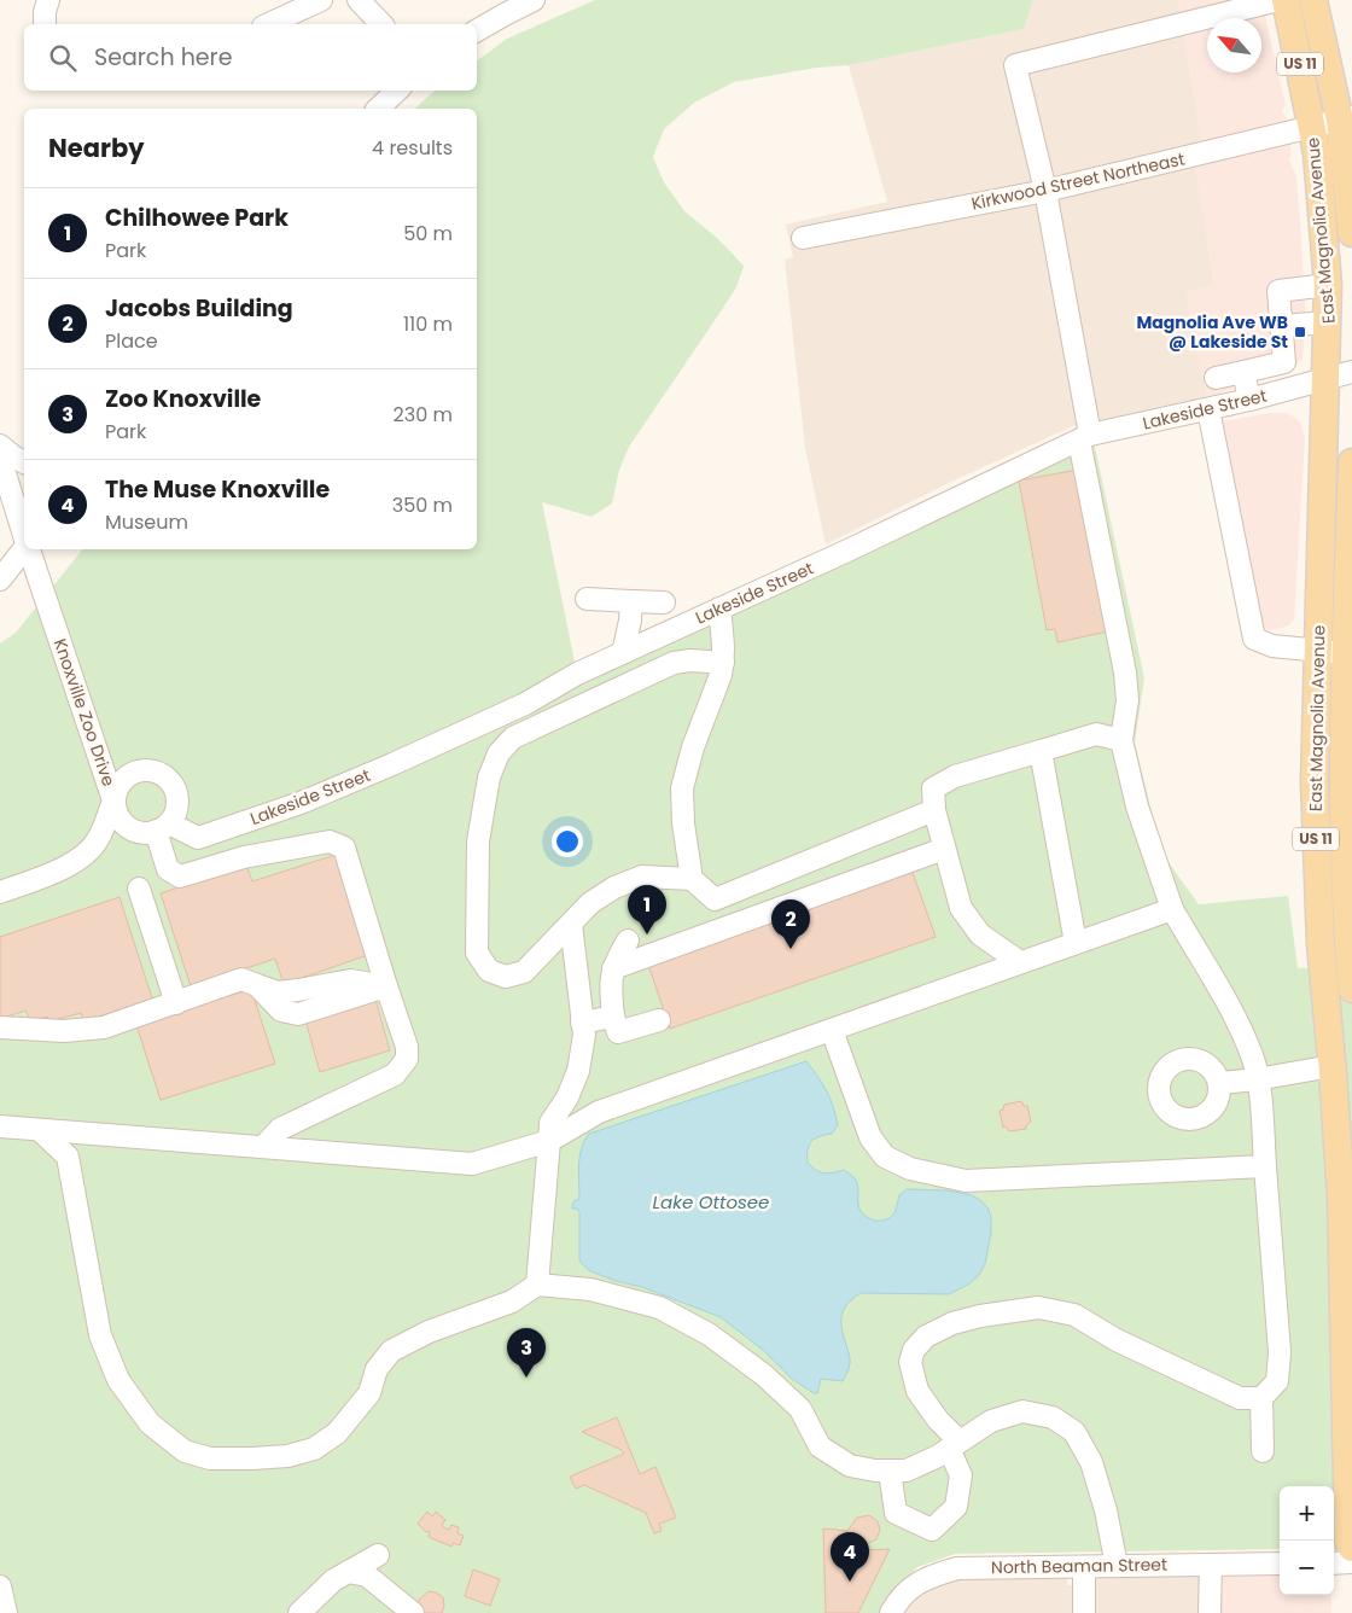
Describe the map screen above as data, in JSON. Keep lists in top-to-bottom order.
{
  "streets": {
    "main road": ["US 11", "East Magnolia Avenue"],
    "street": [
      "Kirkwood Street Northeast",
      "Lakeside Street",
      "Knoxville Zoo Drive",
      "North Beaman Street"
    ]
  },
  "crossings": [
    ["Kirkwood Street Northeast", "East Magnolia Avenue"],
    ["East Magnolia Avenue", "Lakeside Street"],
    ["Lakeside Street", "Knoxville Zoo Drive"]
  ],
  "water": ["Lake Ottosee"],
  "places": {
    "transit": ["Magnolia Ave WB @ Lakeside St"]
  },
  "north": "top left",
  "page": {
    "search": "Search here",
    "heading": ["Nearby", "4 results"],
    "list": [
      {
        "mark": "1",
        "name": "Chilhowee Park",
        "note": "Park",
        "value": "50 m"
      },
      {
        "mark": "2",
        "name": "Jacobs Building",
        "note": "Place",
        "value": "110 m"
      },
      {
        "mark": "3",
        "name": "Zoo Knoxville",
        "note": "Park",
        "value": "230 m"
      },
      {
        "mark": "4",
        "name": "The Muse Knoxville",
        "note": "Museum",
        "value": "350 m"
      }
    ],
    "pins": [
      "1",
      "2",
      "3",
      "4"
    ],
    "map_buttons": ["+", "−"]
  }
}
